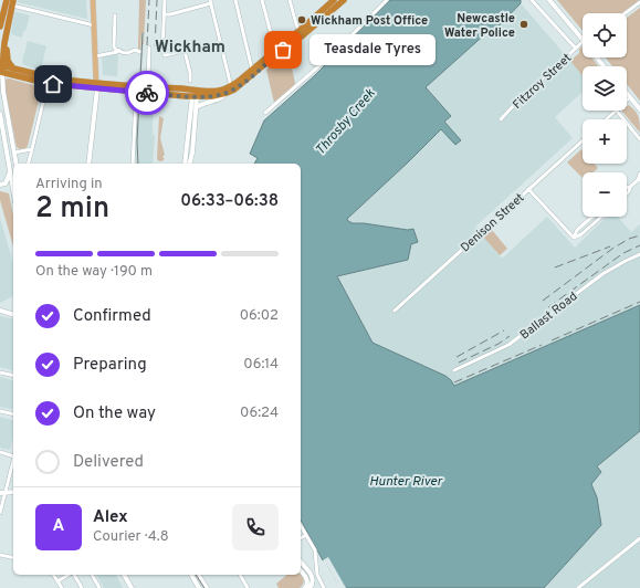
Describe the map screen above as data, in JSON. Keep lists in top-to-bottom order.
{
  "streets": {
    "street": ["Fitzroy Street", "Denison Street", "Ballast Road"]
  },
  "districts": ["Wickham"],
  "water": ["Throsby Creek", "Hunter River"],
  "places": ["Wickham Post Office", "Newcastle Water Police", "Teasdale Tyres"],
  "page": {
    "map_buttons": ["+", "−"],
    "bubble": "Teasdale Tyres",
    "heading": ["2 min", "Arriving in", "06:33–06:38"],
    "panel": ["Alex", "Courier · 4.8"],
    "bar": "On the way · 190 m",
    "list": [
      ["Confirmed", "06:02"],
      ["Preparing", "06:14"],
      ["On the way", "06:24"],
      "Delivered"
    ],
    "round": "A"
  }
}
